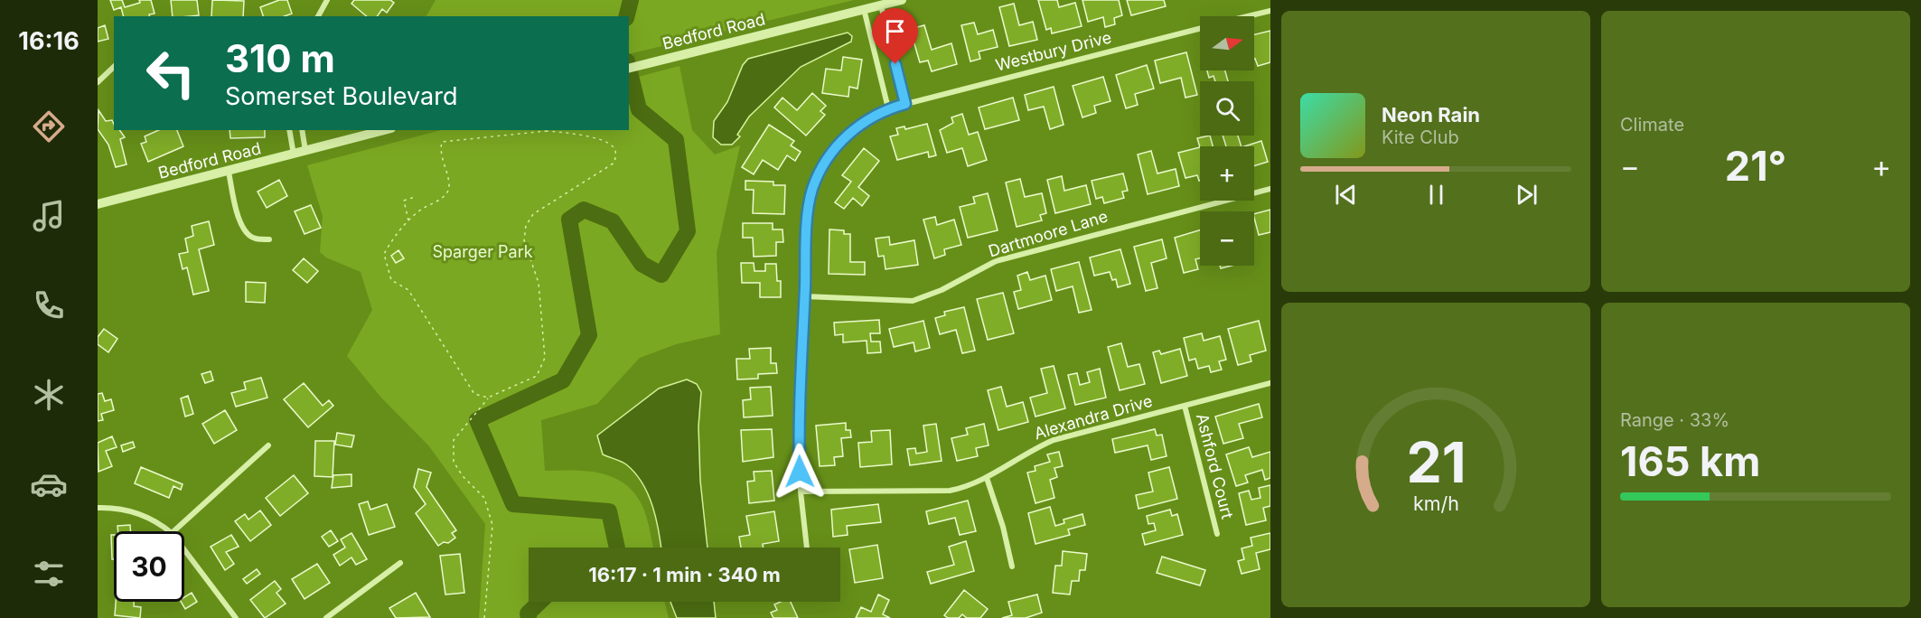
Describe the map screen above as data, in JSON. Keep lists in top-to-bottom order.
{
  "streets": {
    "street": [
      "Bedford Road",
      "Westbury Drive",
      "Dartmoore Lane",
      "Alexandra Drive",
      "Ashford Court"
    ]
  },
  "crossings": [
    ["Westbury Drive", "Dartmoore Lane"],
    ["Westbury Drive", "Alexandra Drive"],
    ["Alexandra Drive", "Ashford Court"]
  ],
  "parks": ["Sparger Park"],
  "north": "right",
  "page": {
    "tabs": "16:16",
    "tile": [
      "Climate",
      ["Range · 33%", "165 km"]
    ],
    "map_buttons": ["+", "−"],
    "turn": ["310 m", "Somerset Boulevard"],
    "song": ["Neon Rain", "Kite Club"],
    "heat": ["−", "21°", "+"],
    "limit": "30",
    "trip": "16:17 · 1 min · 340 m",
    "gauge": ["21", "km/h"]
  }
}
